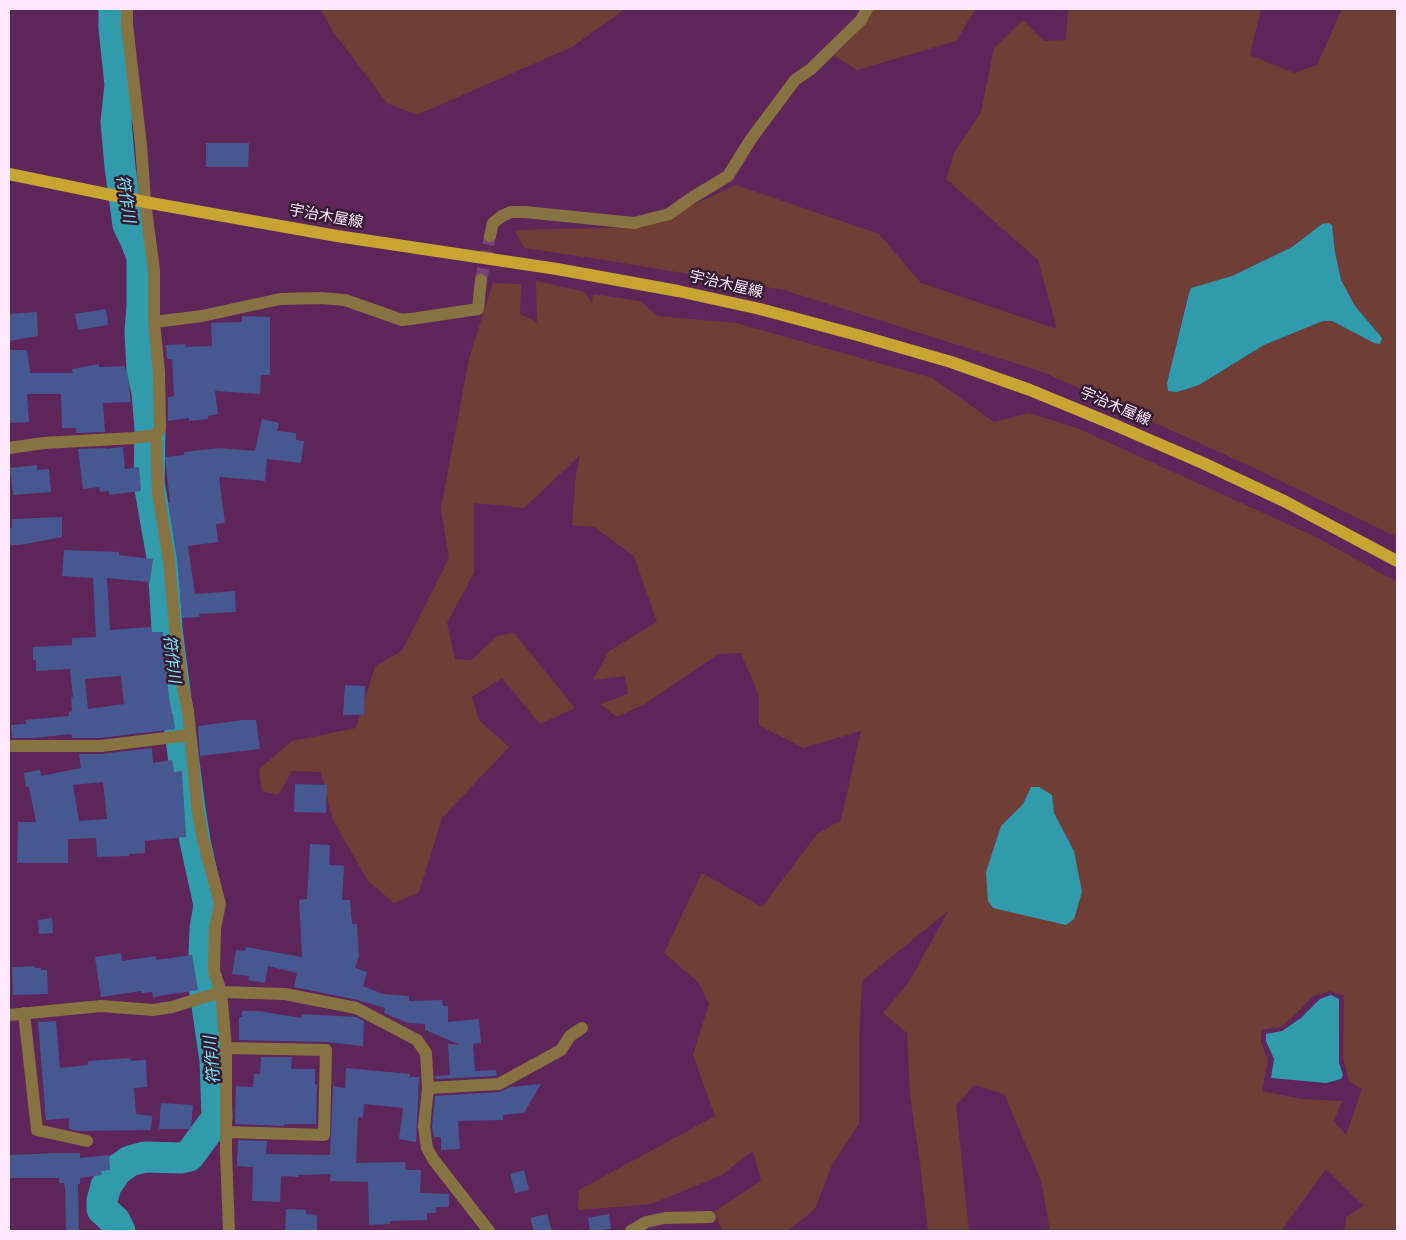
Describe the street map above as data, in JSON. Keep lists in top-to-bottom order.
{
  "streets": {
    "main road": ["宇治木屋線"]
  },
  "water": ["符作川"]
}
